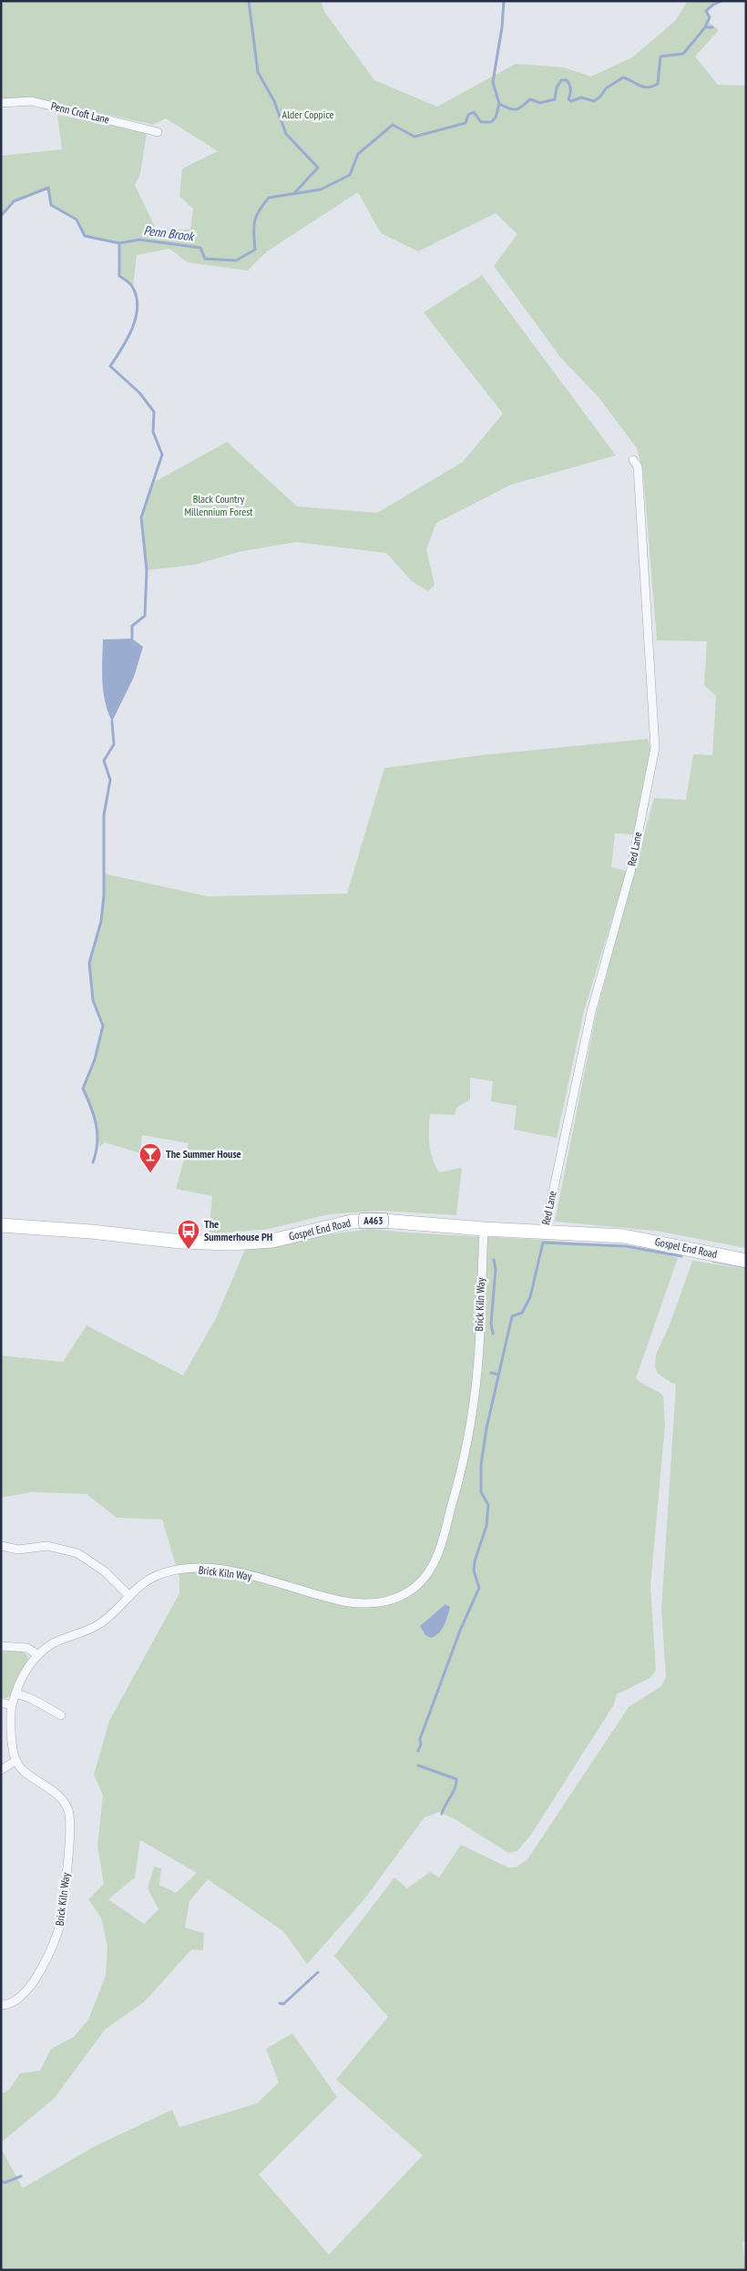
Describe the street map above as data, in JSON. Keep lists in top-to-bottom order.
{
  "streets": {
    "main road": ["A463", "Gospel End Road"],
    "street": ["Penn Croft Lane", "Red Lane", "Brick Kiln Way"]
  },
  "crossings": [
    ["Red Lane", "Gospel End Road"],
    ["Gospel End Road", "Brick Kiln Way"]
  ],
  "water": ["Penn Brook"],
  "parks": ["Alder Coppice", "Black Country Millennium Forest"],
  "places": {
    "bar": ["The Summer House"],
    "bus stop": ["The Summerhouse PH"]
  }
}
